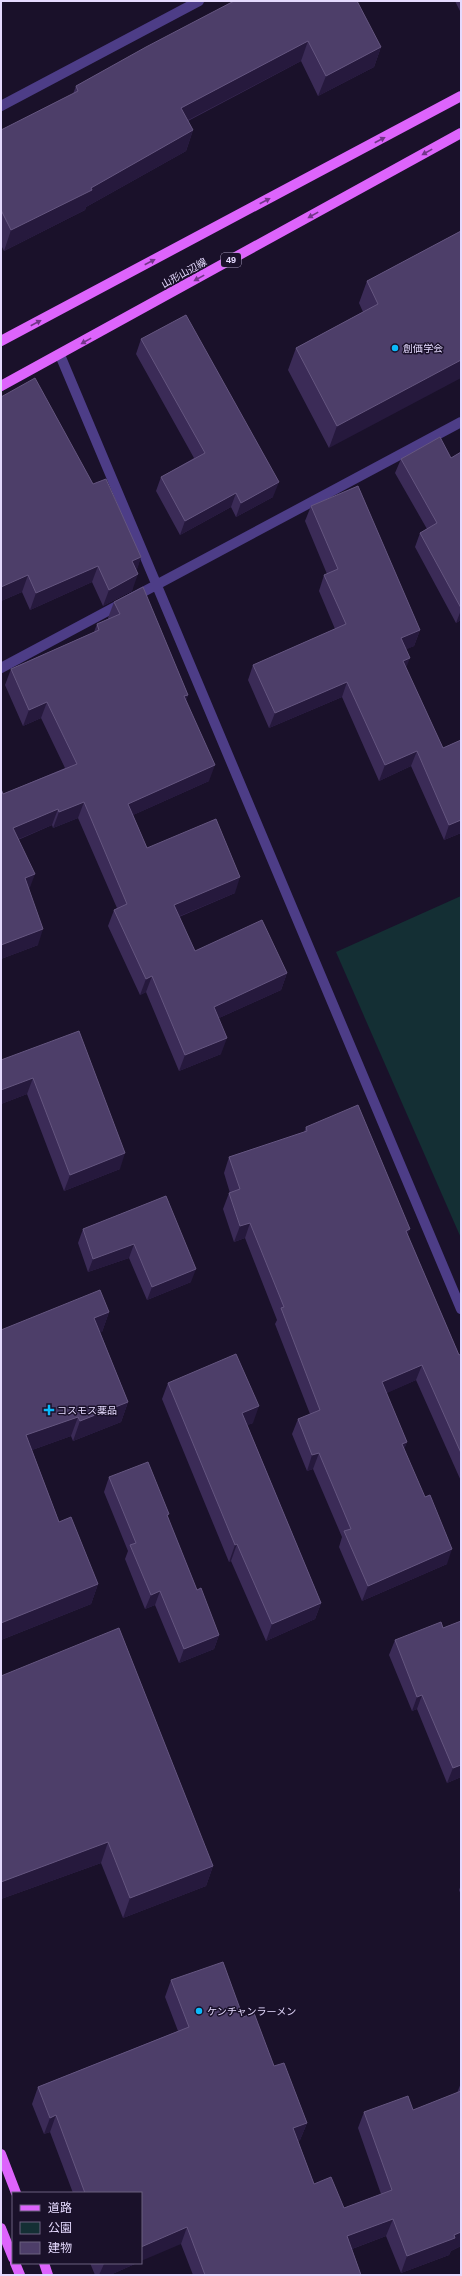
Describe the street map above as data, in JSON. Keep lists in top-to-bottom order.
{
  "streets": {
    "main road": ["49", "山形山辺線"]
  },
  "places": {
    "other": ["創価学会", "ケンチャンラーメン"],
    "health": ["コスモス薬品"]
  },
  "legend": ["道路", "公園", "建物"]
}
